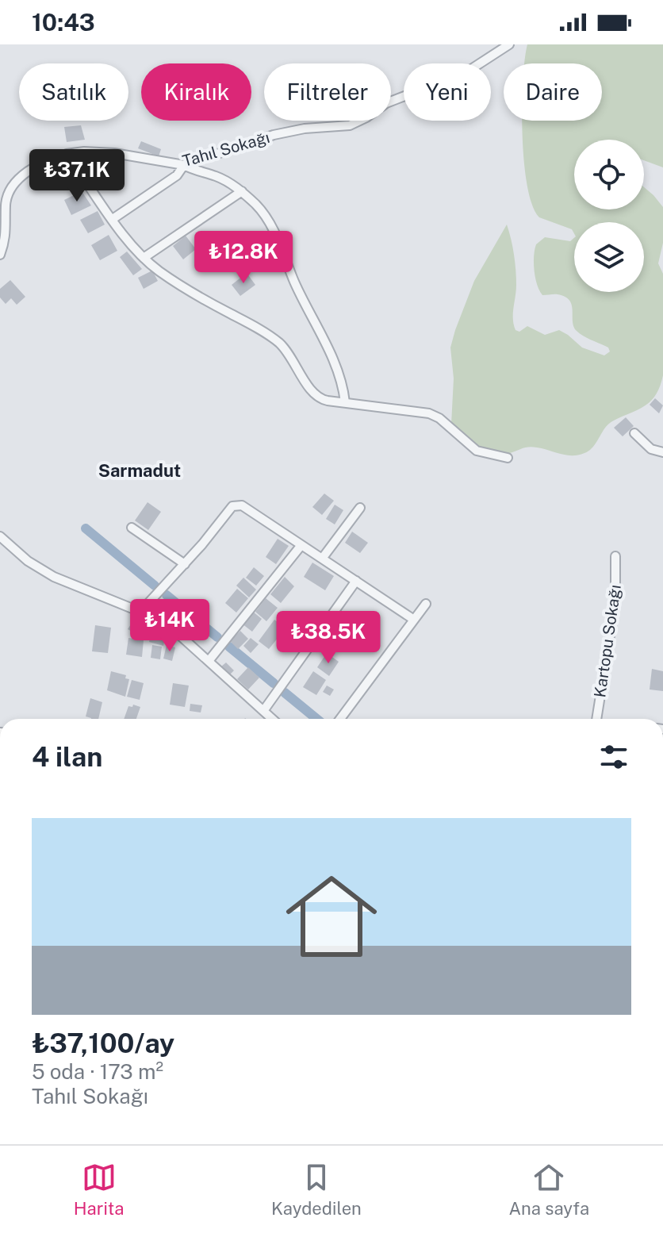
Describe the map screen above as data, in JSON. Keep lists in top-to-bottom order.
{
  "streets": {
    "street": ["Tahıl Sokağı", "Kartopu Sokağı"]
  },
  "districts": ["Sarmadut"],
  "page": {
    "status": "10:43",
    "chip": [
      "Satılık",
      "Kiralık",
      "Filtreler",
      "Yeni",
      "Daire"
    ],
    "price": [
      "₺37.1K",
      "₺12.8K",
      "₺14K",
      "₺38.5K"
    ],
    "heading": "4 ilan",
    "list": [
      {
        "name": "₺37,100/ay",
        "note": "5 oda · 173 m² · Tahıl Sokağı"
      }
    ],
    "tabs": ["Harita", "Kaydedilen", "Ana sayfa"]
  }
}
